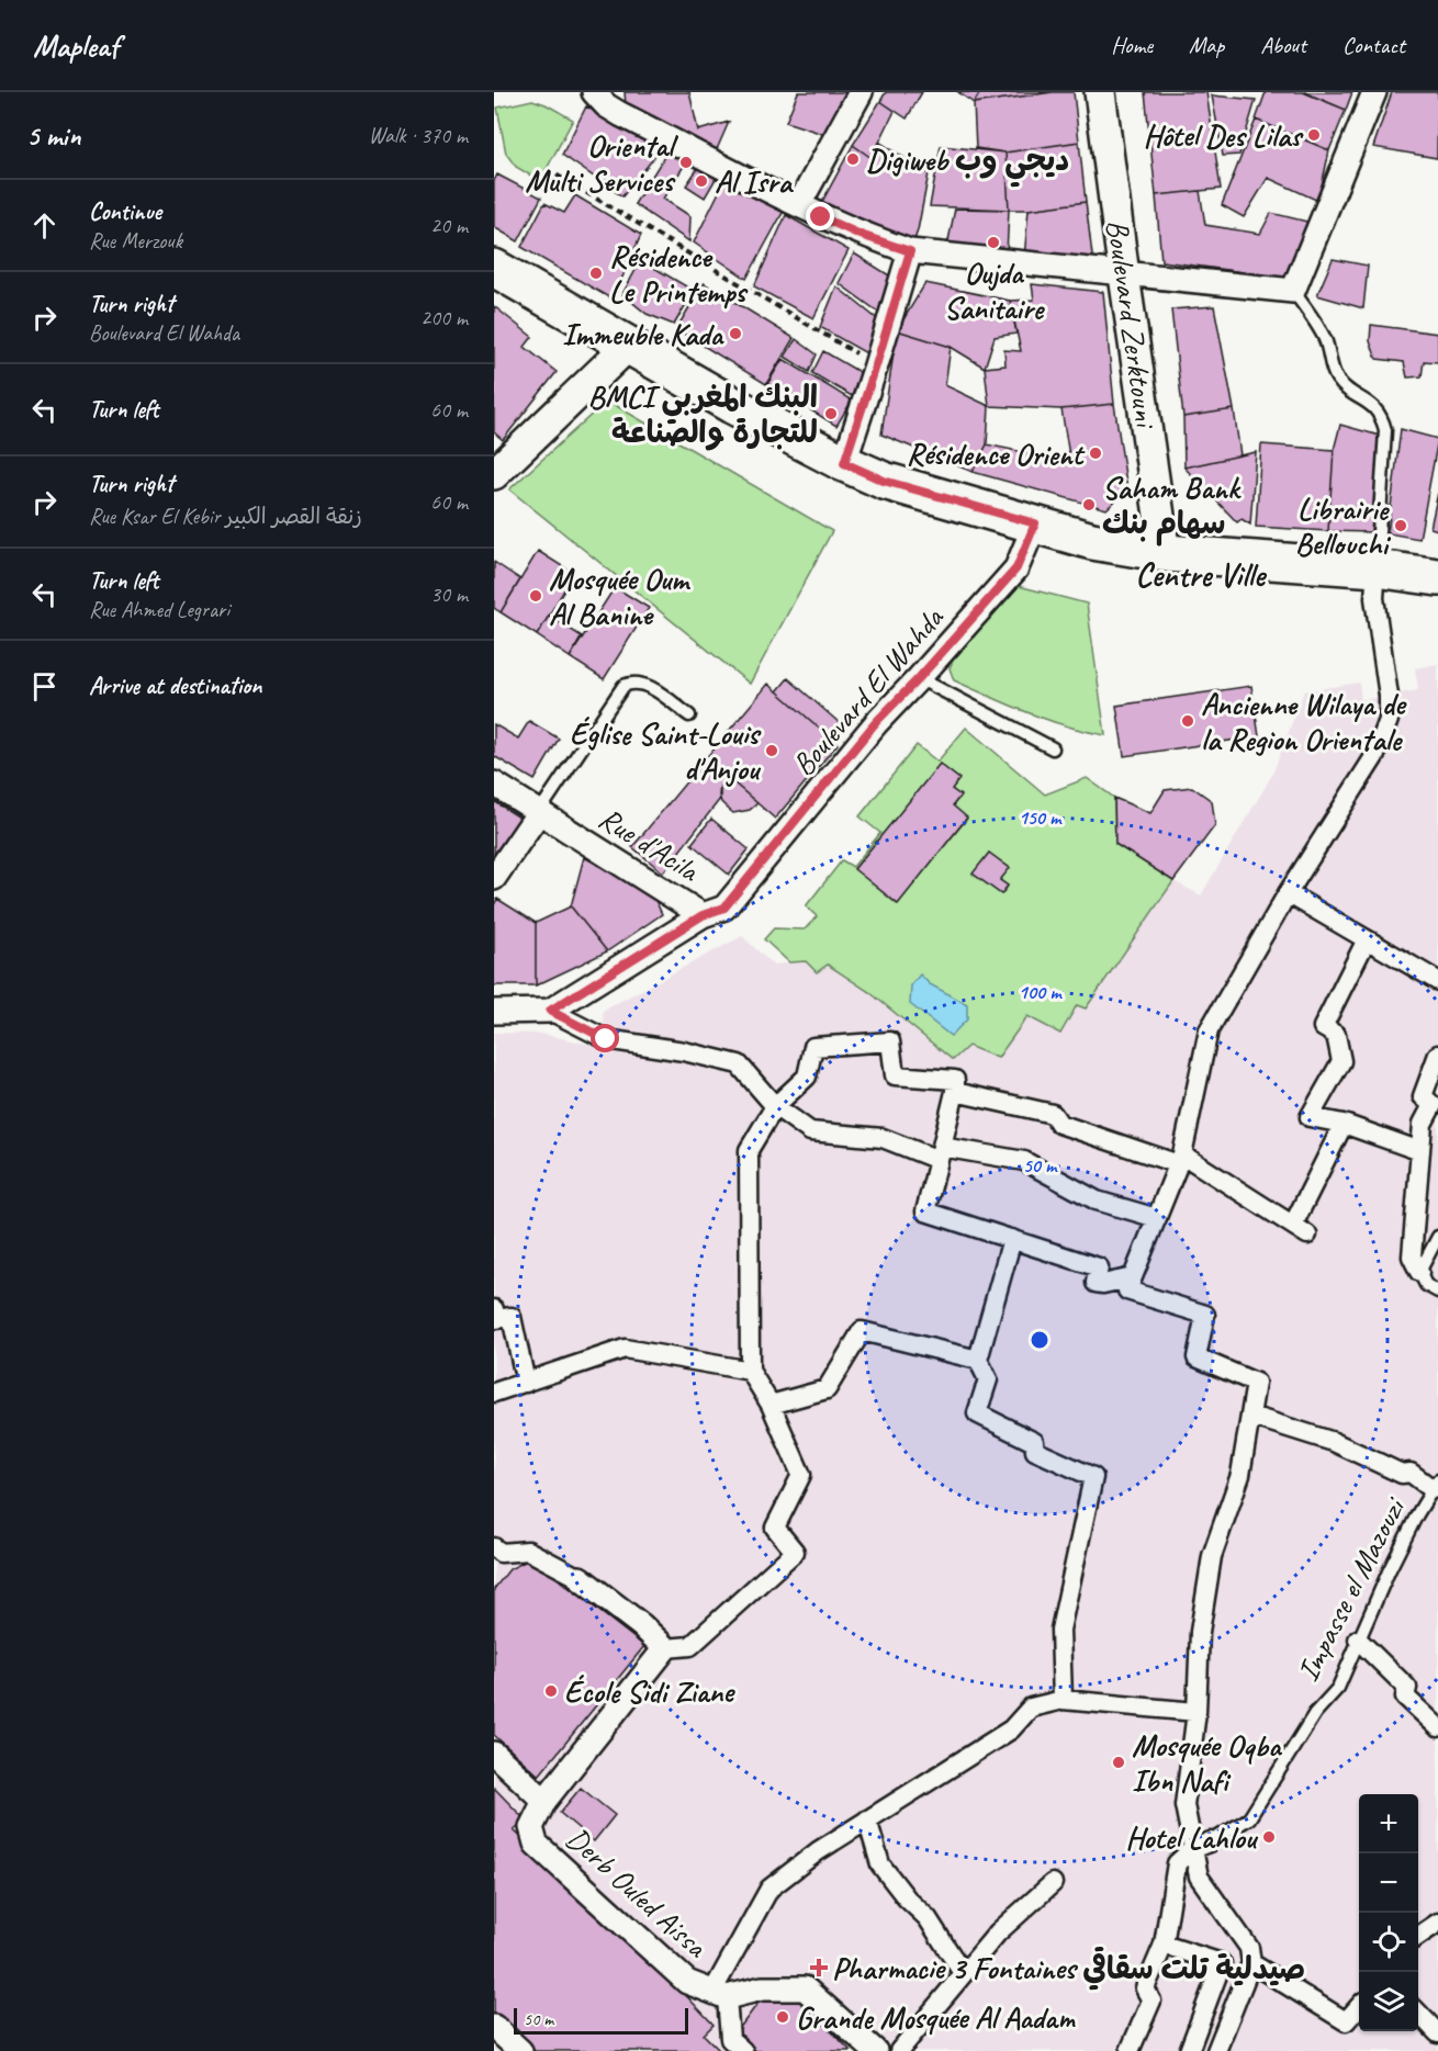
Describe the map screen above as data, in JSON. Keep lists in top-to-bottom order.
{
  "streets": {
    "street": [
      "Boulevard Zerktouni",
      "Boulevard El Wahda",
      "Rue d'Acila",
      "Derb Ouled Aissa"
    ],
    "lane": ["Impasse el Mazouzi"]
  },
  "crossings": [
    ["Boulevard El Wahda", "Rue d'Acila"]
  ],
  "districts": ["Centre Ville"],
  "places": {
    "other": [
      "Hôtel Des Lilas",
      "Digiweb ديجي وب",
      "Oriental Multi Services",
      "Al Isra",
      "Oujda Sanitaire",
      "Résidence Le Printemps",
      "Immeuble Kada",
      "BMCI البنك المغربي للتجارة والصناعة",
      "Résidence Orient",
      "Saham Bank سهام بنك",
      "Librairie Bellouchi",
      "Mosquée Oum Al Banine",
      "Ancienne Wilaya de la Region Orientale",
      "Église Saint-Louis d'Anjou",
      "École Sidi Ziane",
      "Mosquée Oqba Ibn Nafi",
      "Hotel Lahlou",
      "Grande Mosquée Al Aadam"
    ],
    "health": ["Pharmacie 3 Fontaines صيدلية تلت سقاقي"]
  },
  "scale_bar": "50 m",
  "page": {
    "header": "Mapleaf",
    "nav": [
      "Home",
      "Map",
      "About",
      "Contact"
    ],
    "heading": ["5 min", "Walk · 370 m"],
    "list": [
      ["Continue", "Rue Merzouk", "20 m"],
      ["Turn right", "Boulevard El Wahda", "200 m"],
      ["Turn left", "60 m"],
      ["Turn right", "Rue Ksar El Kebir زنقة القصر الكبير", "60 m"],
      ["Turn left", "Rue Ahmed Legrari", "30 m"],
      "Arrive at destination"
    ],
    "map_buttons": ["+", "−"],
    "scale": "50 m"
  },
  "rings": ["150 m", "100 m", "50 m"]
}
